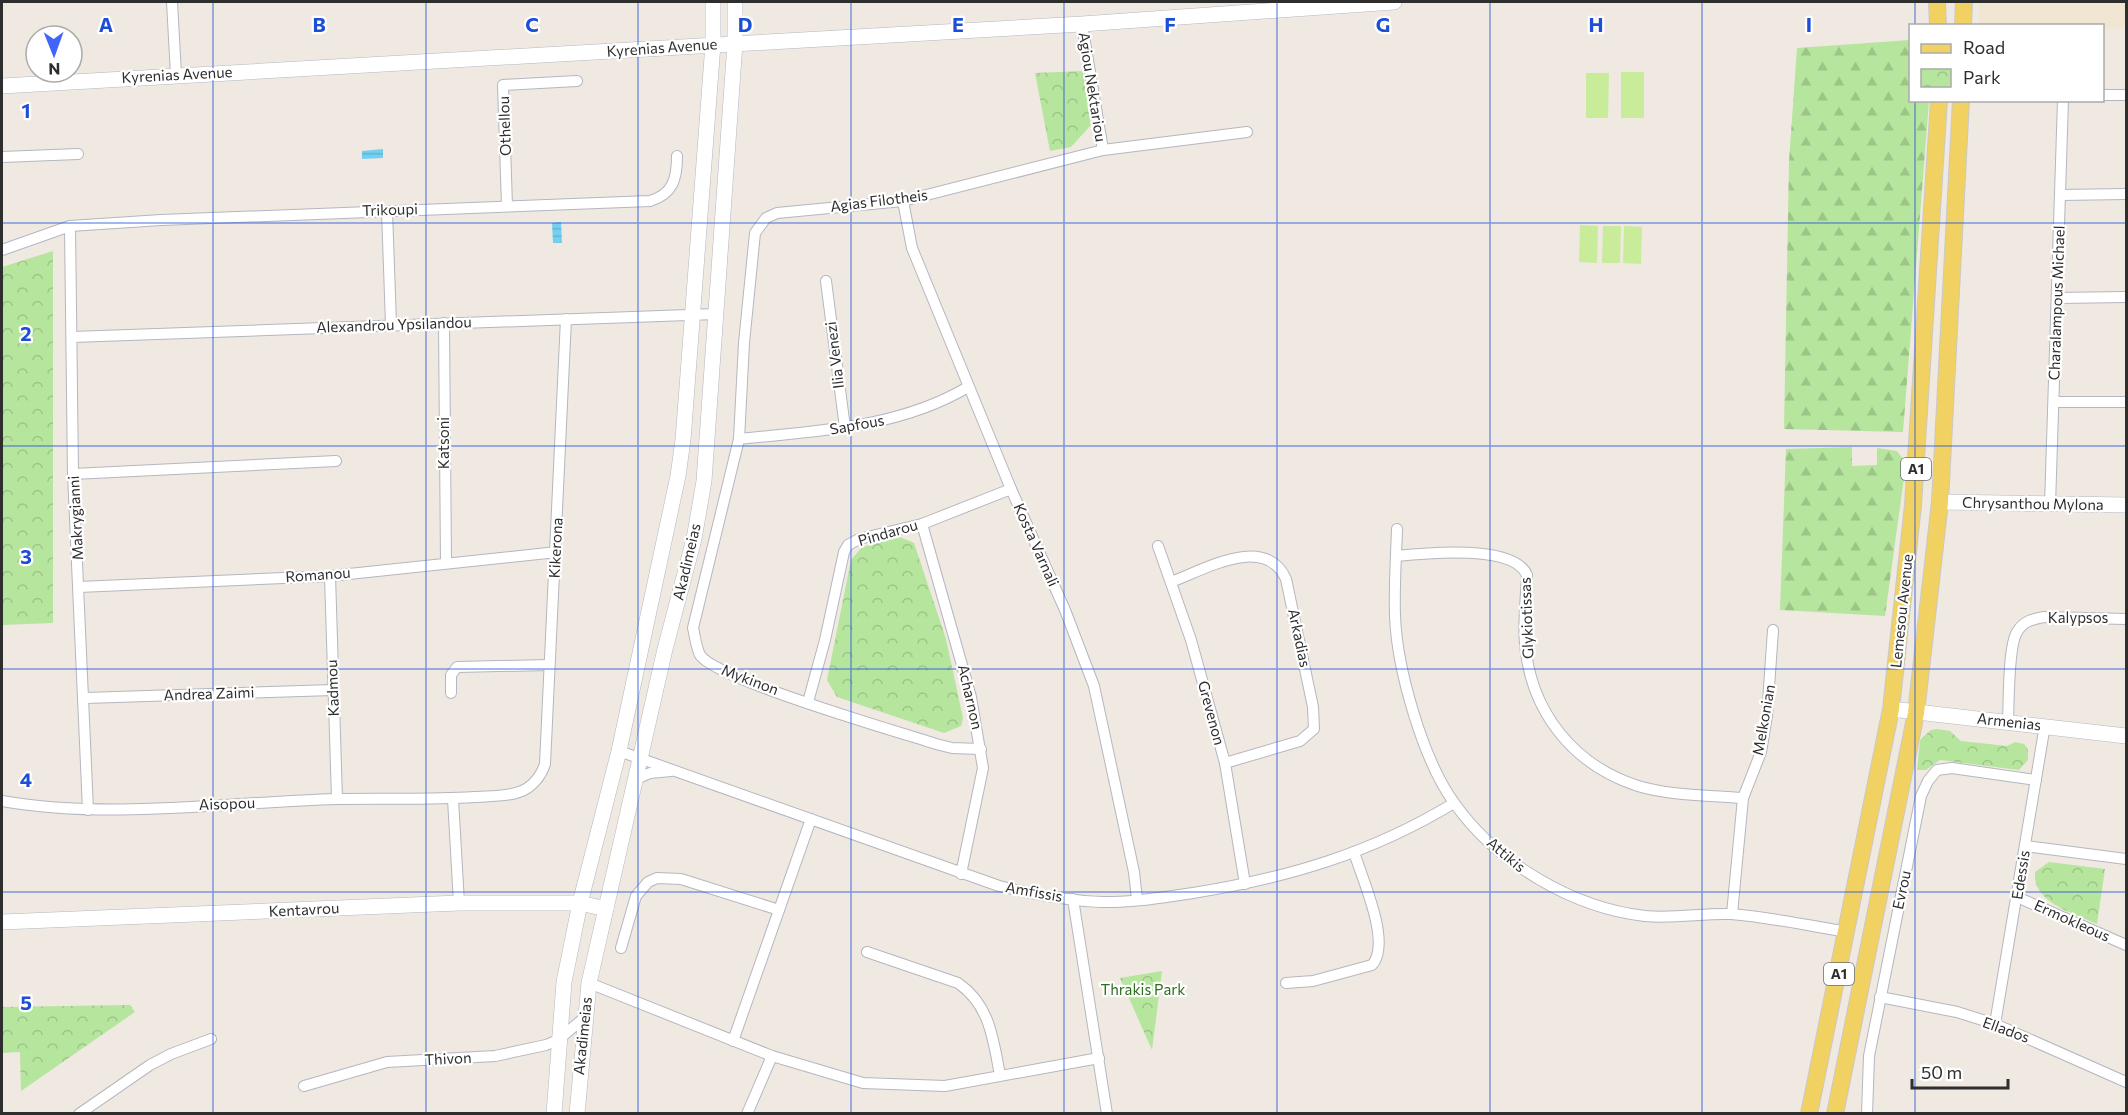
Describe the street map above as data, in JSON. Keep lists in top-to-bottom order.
{
  "streets": {
    "main road": [
      "Kyrenias Avenue",
      "A1",
      "Chrysanthou Mylona",
      "Akadimeias",
      "Lemesou Avenue",
      "Armenias",
      "Kentavrou"
    ],
    "street": [
      "Agiou Nektariou",
      "Othellou",
      "Agias Filotheis",
      "Trikoupi",
      "Charalampous Michael",
      "Alexandrou Ypsilandou",
      "Ilia Venezi",
      "Sapfous",
      "Katsoni",
      "Makrygianni",
      "Pindarou",
      "Kosta Varnali",
      "Kikerona",
      "Romanou",
      "Glykiotissas",
      "Kalypsos",
      "Arkadias",
      "Mykinon",
      "Kadmou",
      "Andrea Zaimi",
      "Acharnon",
      "Grevenon",
      "Melkonian",
      "Aisopou",
      "Attikis",
      "Edessis",
      "Evrou",
      "Amfissis",
      "Ermokleous",
      "Ellados",
      "Thivon"
    ]
  },
  "crossings": [
    ["Kyrenias Avenue", "Agiou Nektariou"],
    ["Kyrenias Avenue", "Akadimeias"],
    ["Agiou Nektariou", "Agias Filotheis"],
    ["Othellou", "Trikoupi"],
    ["Agias Filotheis", "Sapfous"],
    ["Agias Filotheis", "Kosta Varnali"],
    ["Agias Filotheis", "Mykinon"],
    ["Trikoupi", "Makrygianni"],
    ["Charalampous Michael", "Chrysanthou Mylona"],
    ["Alexandrou Ypsilandou", "Katsoni"],
    ["Alexandrou Ypsilandou", "Makrygianni"],
    ["Alexandrou Ypsilandou", "Kikerona"],
    ["Alexandrou Ypsilandou", "Akadimeias"],
    ["Ilia Venezi", "Sapfous"],
    ["Sapfous", "Kosta Varnali"],
    ["Sapfous", "Mykinon"],
    ["Katsoni", "Romanou"],
    ["Chrysanthou Mylona", "Lemesou Avenue"],
    ["Makrygianni", "Romanou"],
    ["Makrygianni", "Andrea Zaimi"],
    ["Makrygianni", "Aisopou"],
    ["Pindarou", "Kosta Varnali"],
    ["Pindarou", "Mykinon"],
    ["Pindarou", "Acharnon"],
    ["Kosta Varnali", "Amfissis"],
    ["Kikerona", "Romanou"],
    ["Kikerona", "Aisopou"],
    ["Akadimeias", "Amfissis"],
    ["Akadimeias", "Kentavrou"],
    ["Akadimeias", "Thivon"],
    ["Romanou", "Kadmou"],
    ["Lemesou Avenue", "Armenias"],
    ["Lemesou Avenue", "Attikis"],
    ["Glykiotissas", "Melkonian"],
    ["Glykiotissas", "Attikis"],
    ["Kalypsos", "Armenias"],
    ["Arkadias", "Grevenon"],
    ["Mykinon", "Acharnon"],
    ["Kadmou", "Andrea Zaimi"],
    ["Kadmou", "Aisopou"],
    ["Acharnon", "Amfissis"],
    ["Grevenon", "Amfissis"],
    ["Melkonian", "Attikis"],
    ["Armenias", "Edessis"],
    ["Attikis", "Amfissis"],
    ["Edessis", "Evrou"],
    ["Edessis", "Ermokleous"],
    ["Edessis", "Ellados"],
    ["Evrou", "Ellados"]
  ],
  "parks": ["Thrakis Park"],
  "legend": ["Road", "Park"],
  "scale_bar": "50 m",
  "north": "bottom",
  "grid": {
    "columns": [
      "A",
      "B",
      "C",
      "D",
      "E",
      "F",
      "G",
      "H",
      "I"
    ],
    "rows": [
      "1",
      "2",
      "3",
      "4",
      "5"
    ]
  }
}
